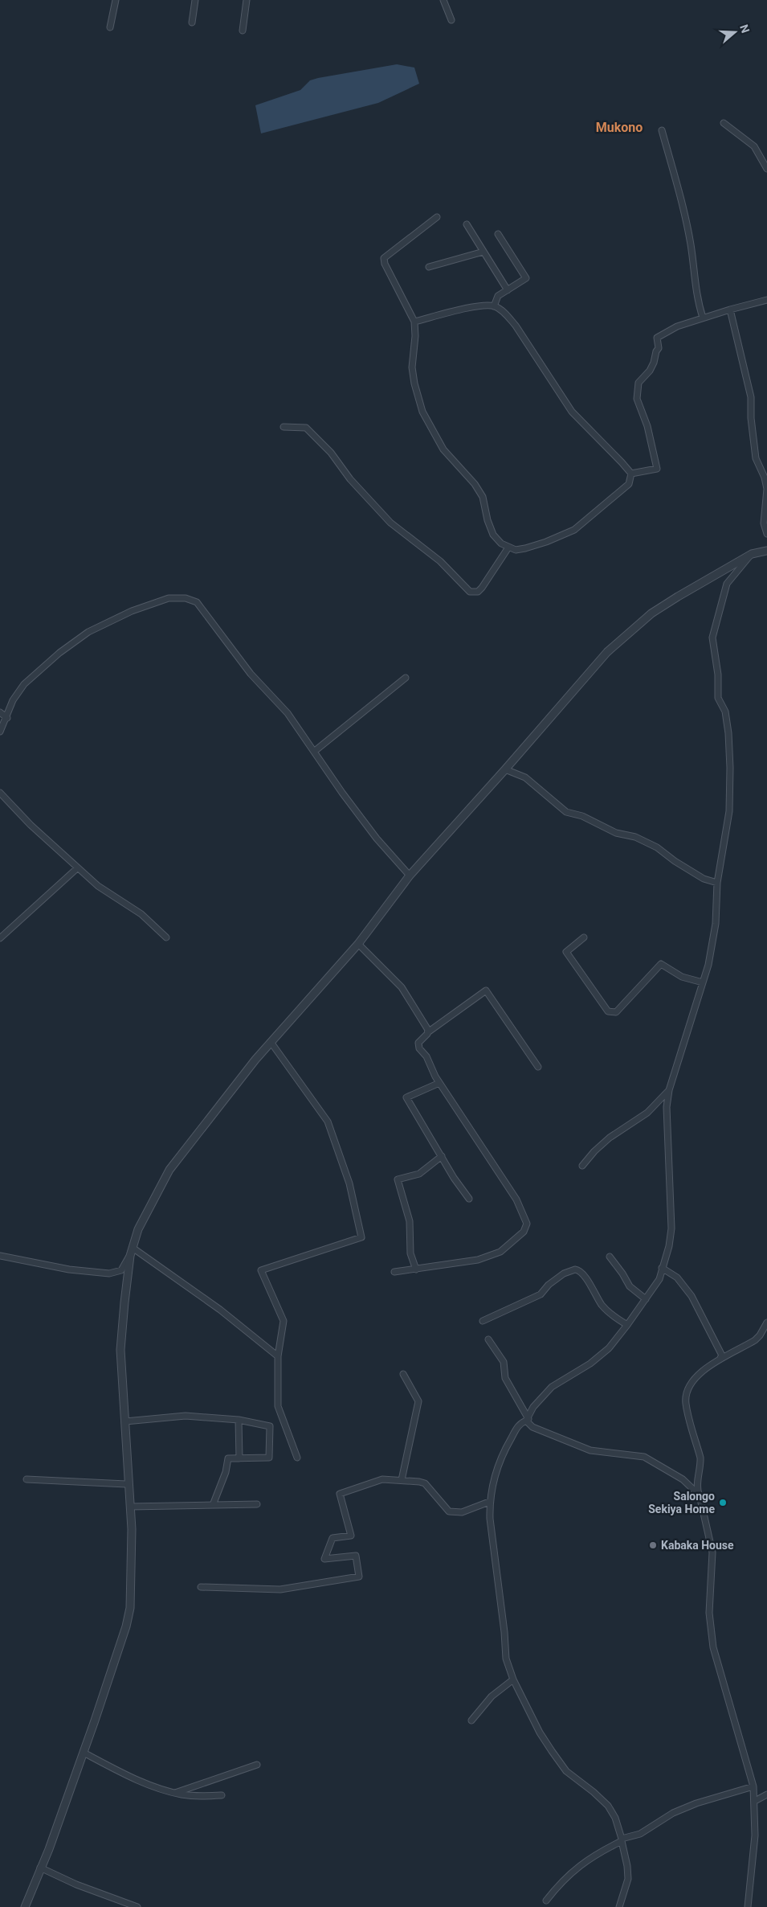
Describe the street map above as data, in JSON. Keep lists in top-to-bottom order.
{
  "districts": ["Mukono"],
  "places": ["Salongo Sekiya Home", "Kabaka House"],
  "north": "right"
}
